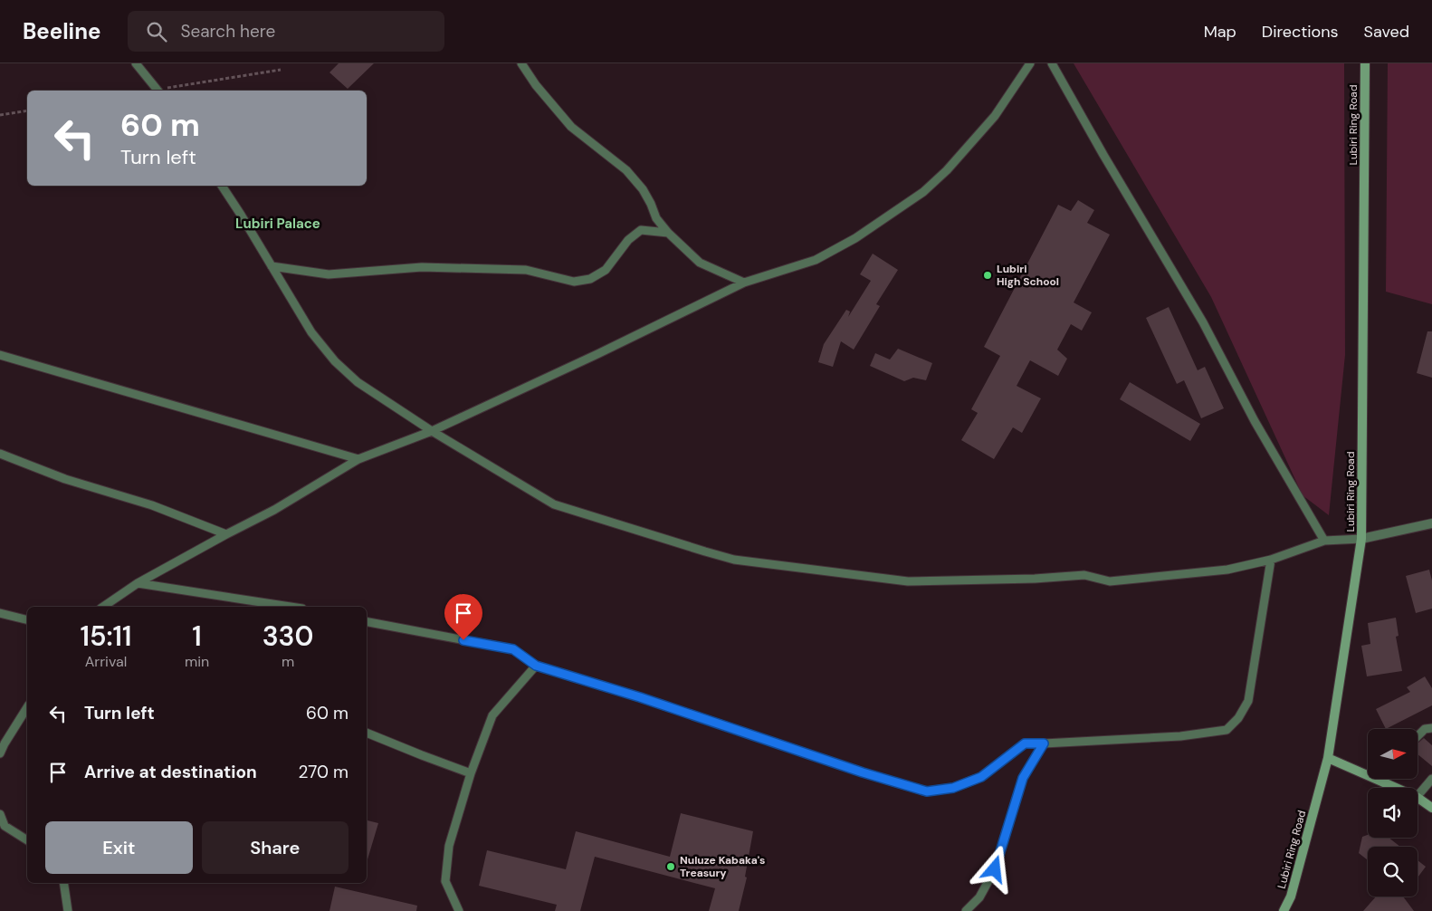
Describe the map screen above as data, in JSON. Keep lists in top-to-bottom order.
{
  "streets": {
    "main road": ["Lubiri Ring Road"]
  },
  "districts": ["Lubiri Palace"],
  "places": ["Lubiri High School", "Nuluze Kabaka's Treasury"],
  "north": "right",
  "page": {
    "header": "Beeline",
    "search": "Search here",
    "nav": ["Map", "Directions", "Saved"],
    "turn": ["60 m", "Turn left"],
    "eta": [
      "15:11",
      "Arrival",
      "1",
      "min",
      "330",
      "m"
    ],
    "list": [
      {
        "name": "Turn left",
        "value": "60 m"
      },
      {
        "name": "Arrive at destination",
        "value": "270 m"
      }
    ],
    "buttons": ["Exit", "Share"]
  }
}
